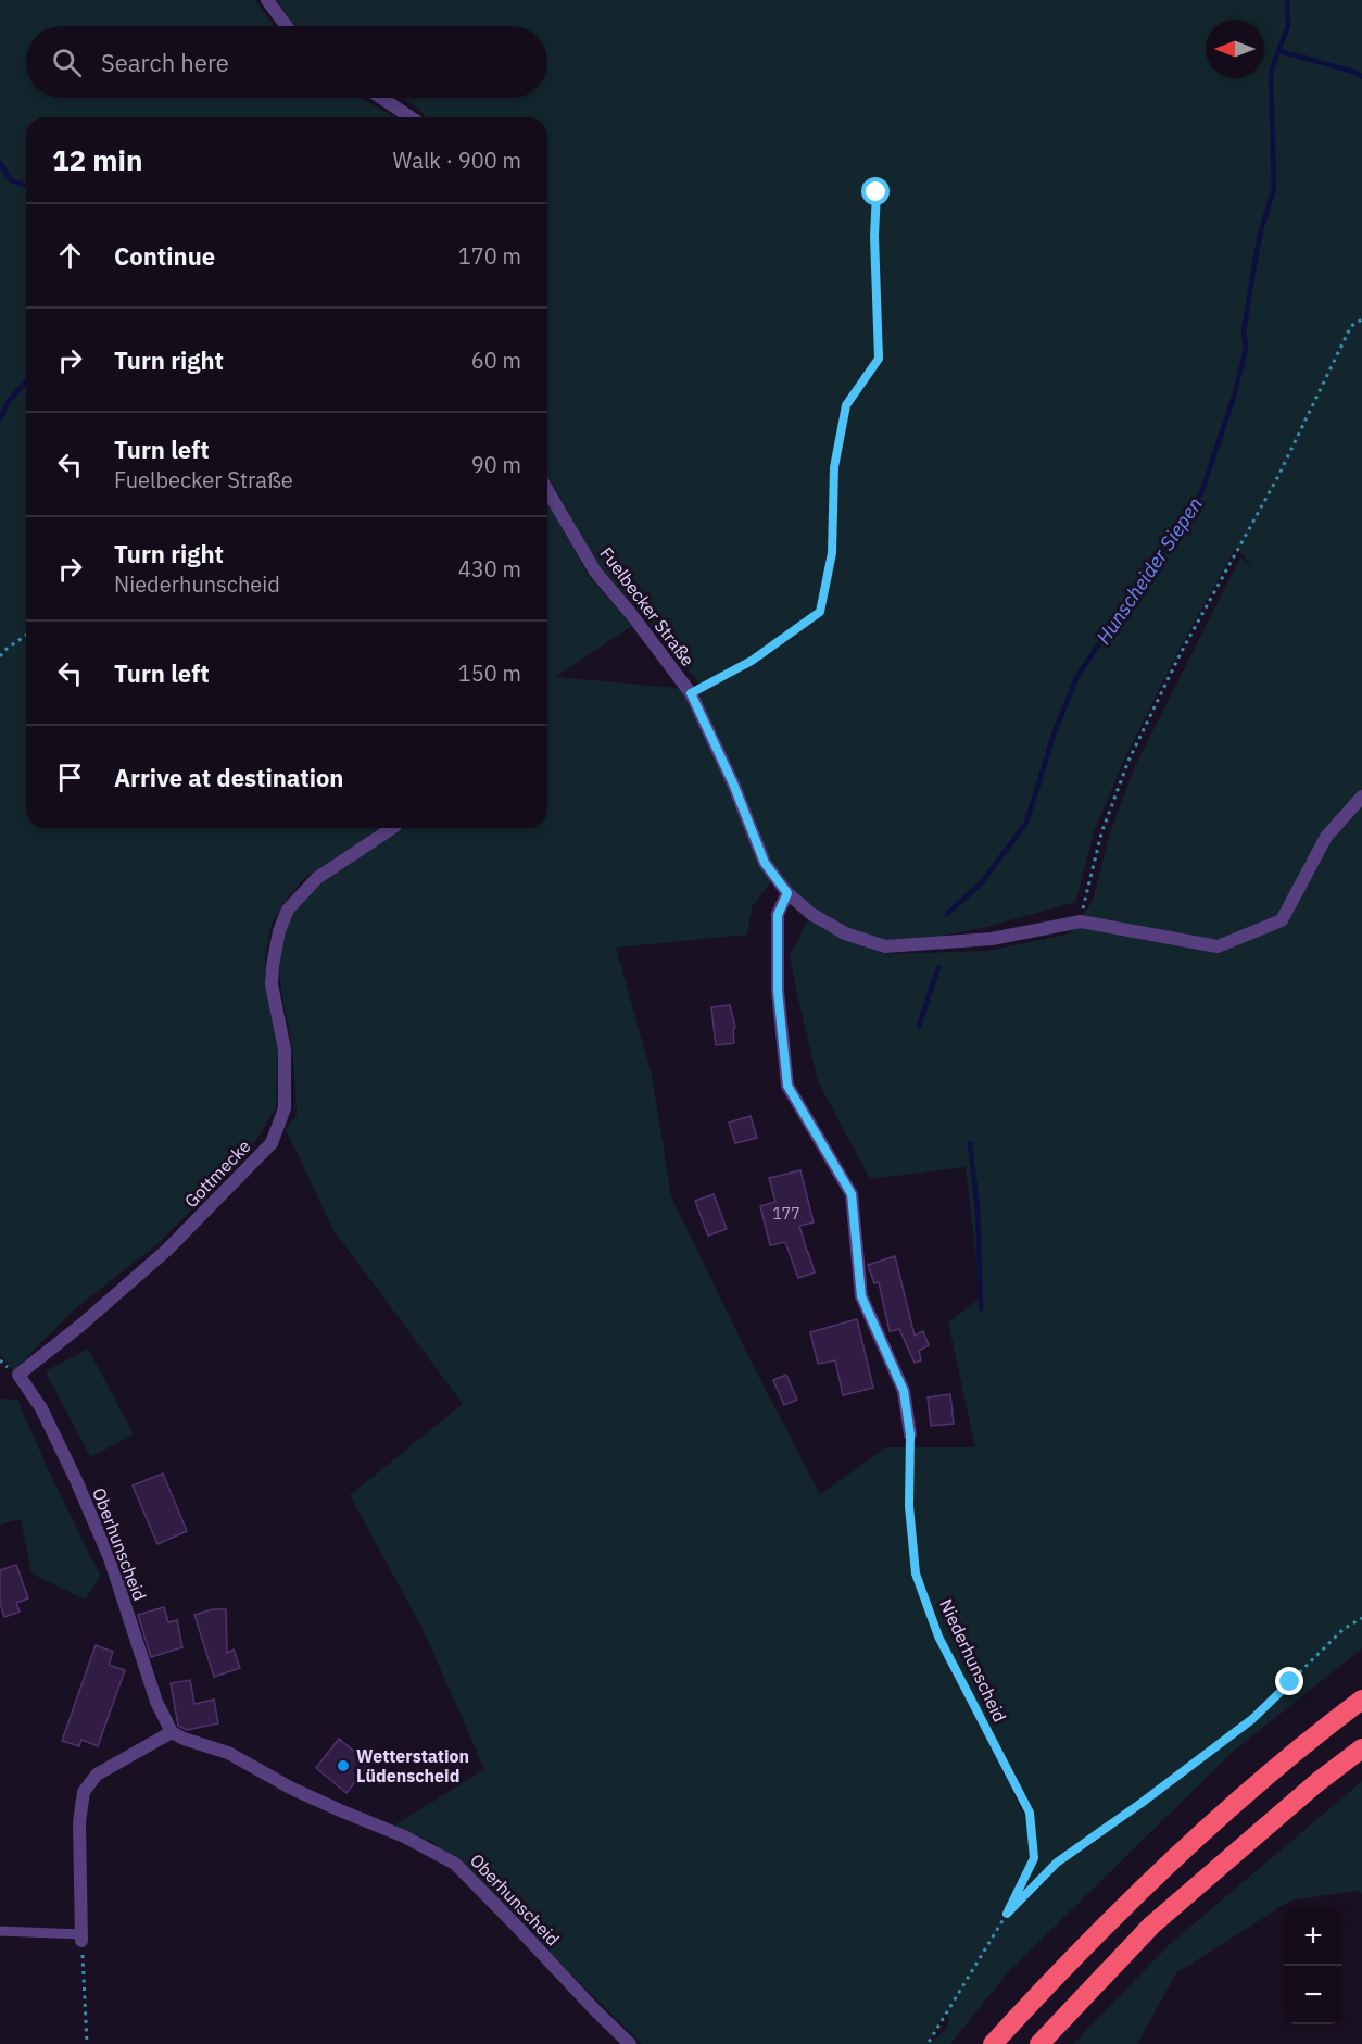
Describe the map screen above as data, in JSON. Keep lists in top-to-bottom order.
{
  "streets": {
    "street": ["Fuelbecker Straße", "Gottmecke", "Oberhunscheid"],
    "path": ["Niederhunscheid"]
  },
  "crossings": [
    ["Gottmecke", "Oberhunscheid"]
  ],
  "water": ["Hunscheider Siepen"],
  "places": ["Wetterstation Lüdenscheid"],
  "house_numbers": ["177"],
  "north": "left",
  "page": {
    "search": "Search here",
    "heading": ["12 min", "Walk · 900 m"],
    "list": [
      ["Continue", "170 m"],
      ["Turn right", "60 m"],
      ["Turn left", "Fuelbecker Straße", "90 m"],
      ["Turn right", "Niederhunscheid", "430 m"],
      ["Turn left", "150 m"],
      "Arrive at destination"
    ],
    "map_buttons": ["+", "−"]
  }
}
